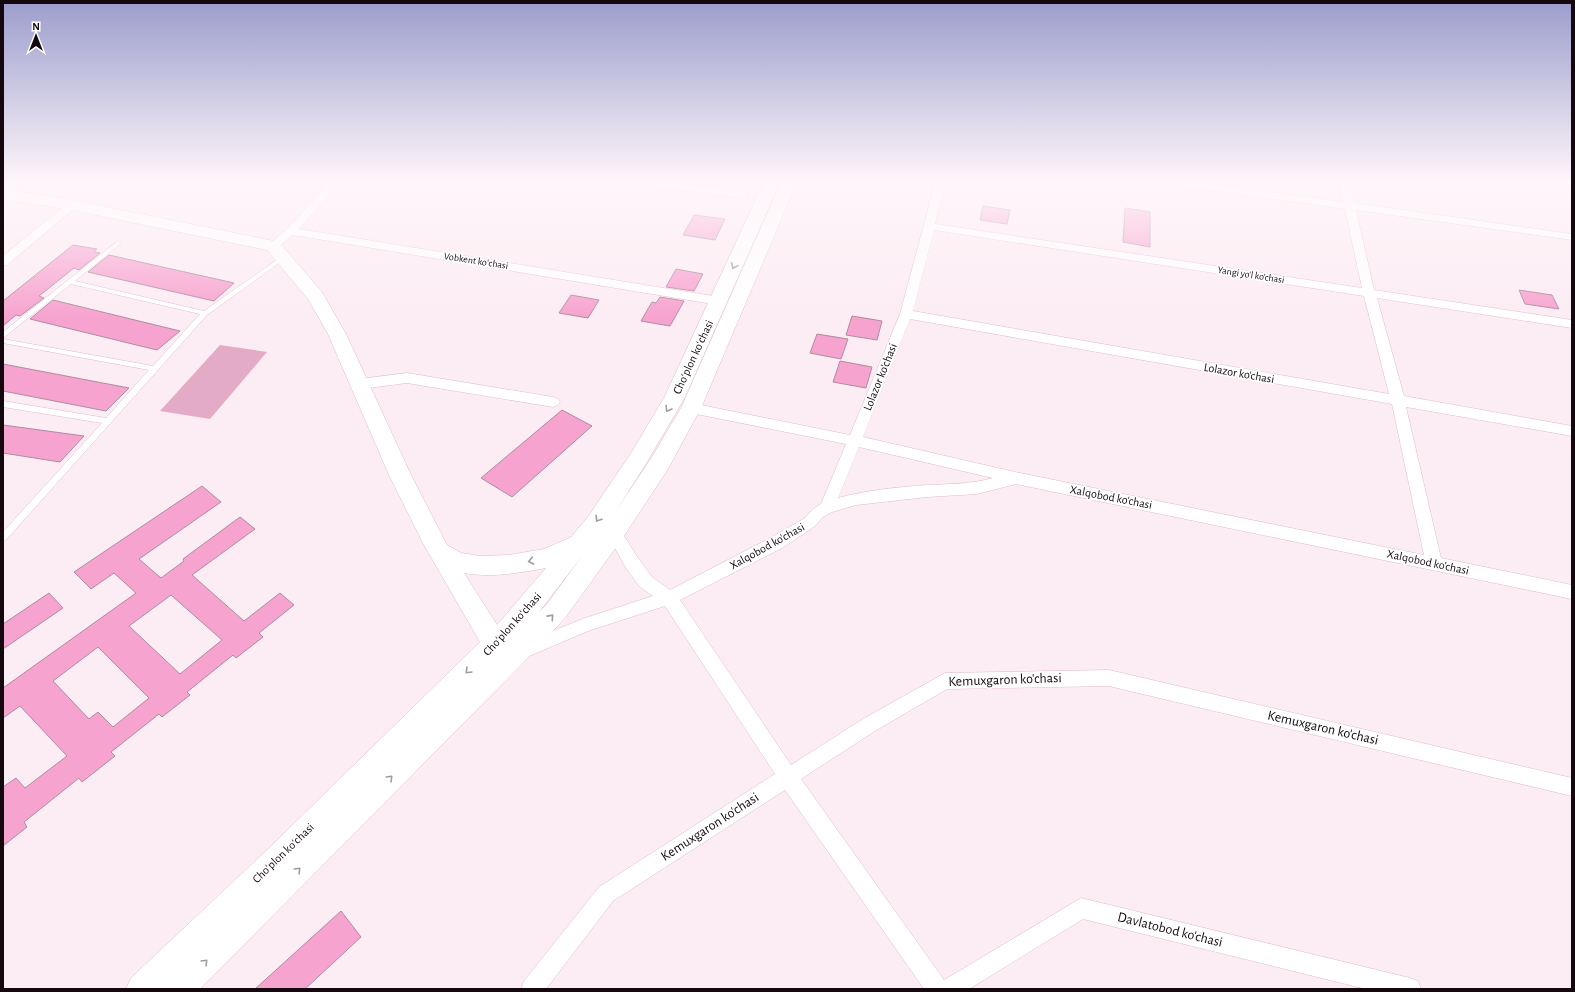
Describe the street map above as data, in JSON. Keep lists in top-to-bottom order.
{
  "streets": {
    "main road": ["Choʻplon koʻchasi"],
    "street": [
      "Vobkent koʻchasi",
      "Yangi yo'l ko'chasi",
      "Lolazor ko'chasi",
      "Xalqobod ko'chasi",
      "Kemuxgaron ko'chasi",
      "Davlatobod ko'chasi"
    ]
  },
  "crossings": [
    ["Vobkent koʻchasi", "Choʻplon koʻchasi"],
    ["Choʻplon koʻchasi", "Xalqobod ko'chasi"],
    ["Lolazor ko'chasi", "Xalqobod ko'chasi"]
  ],
  "north": "top"
}
